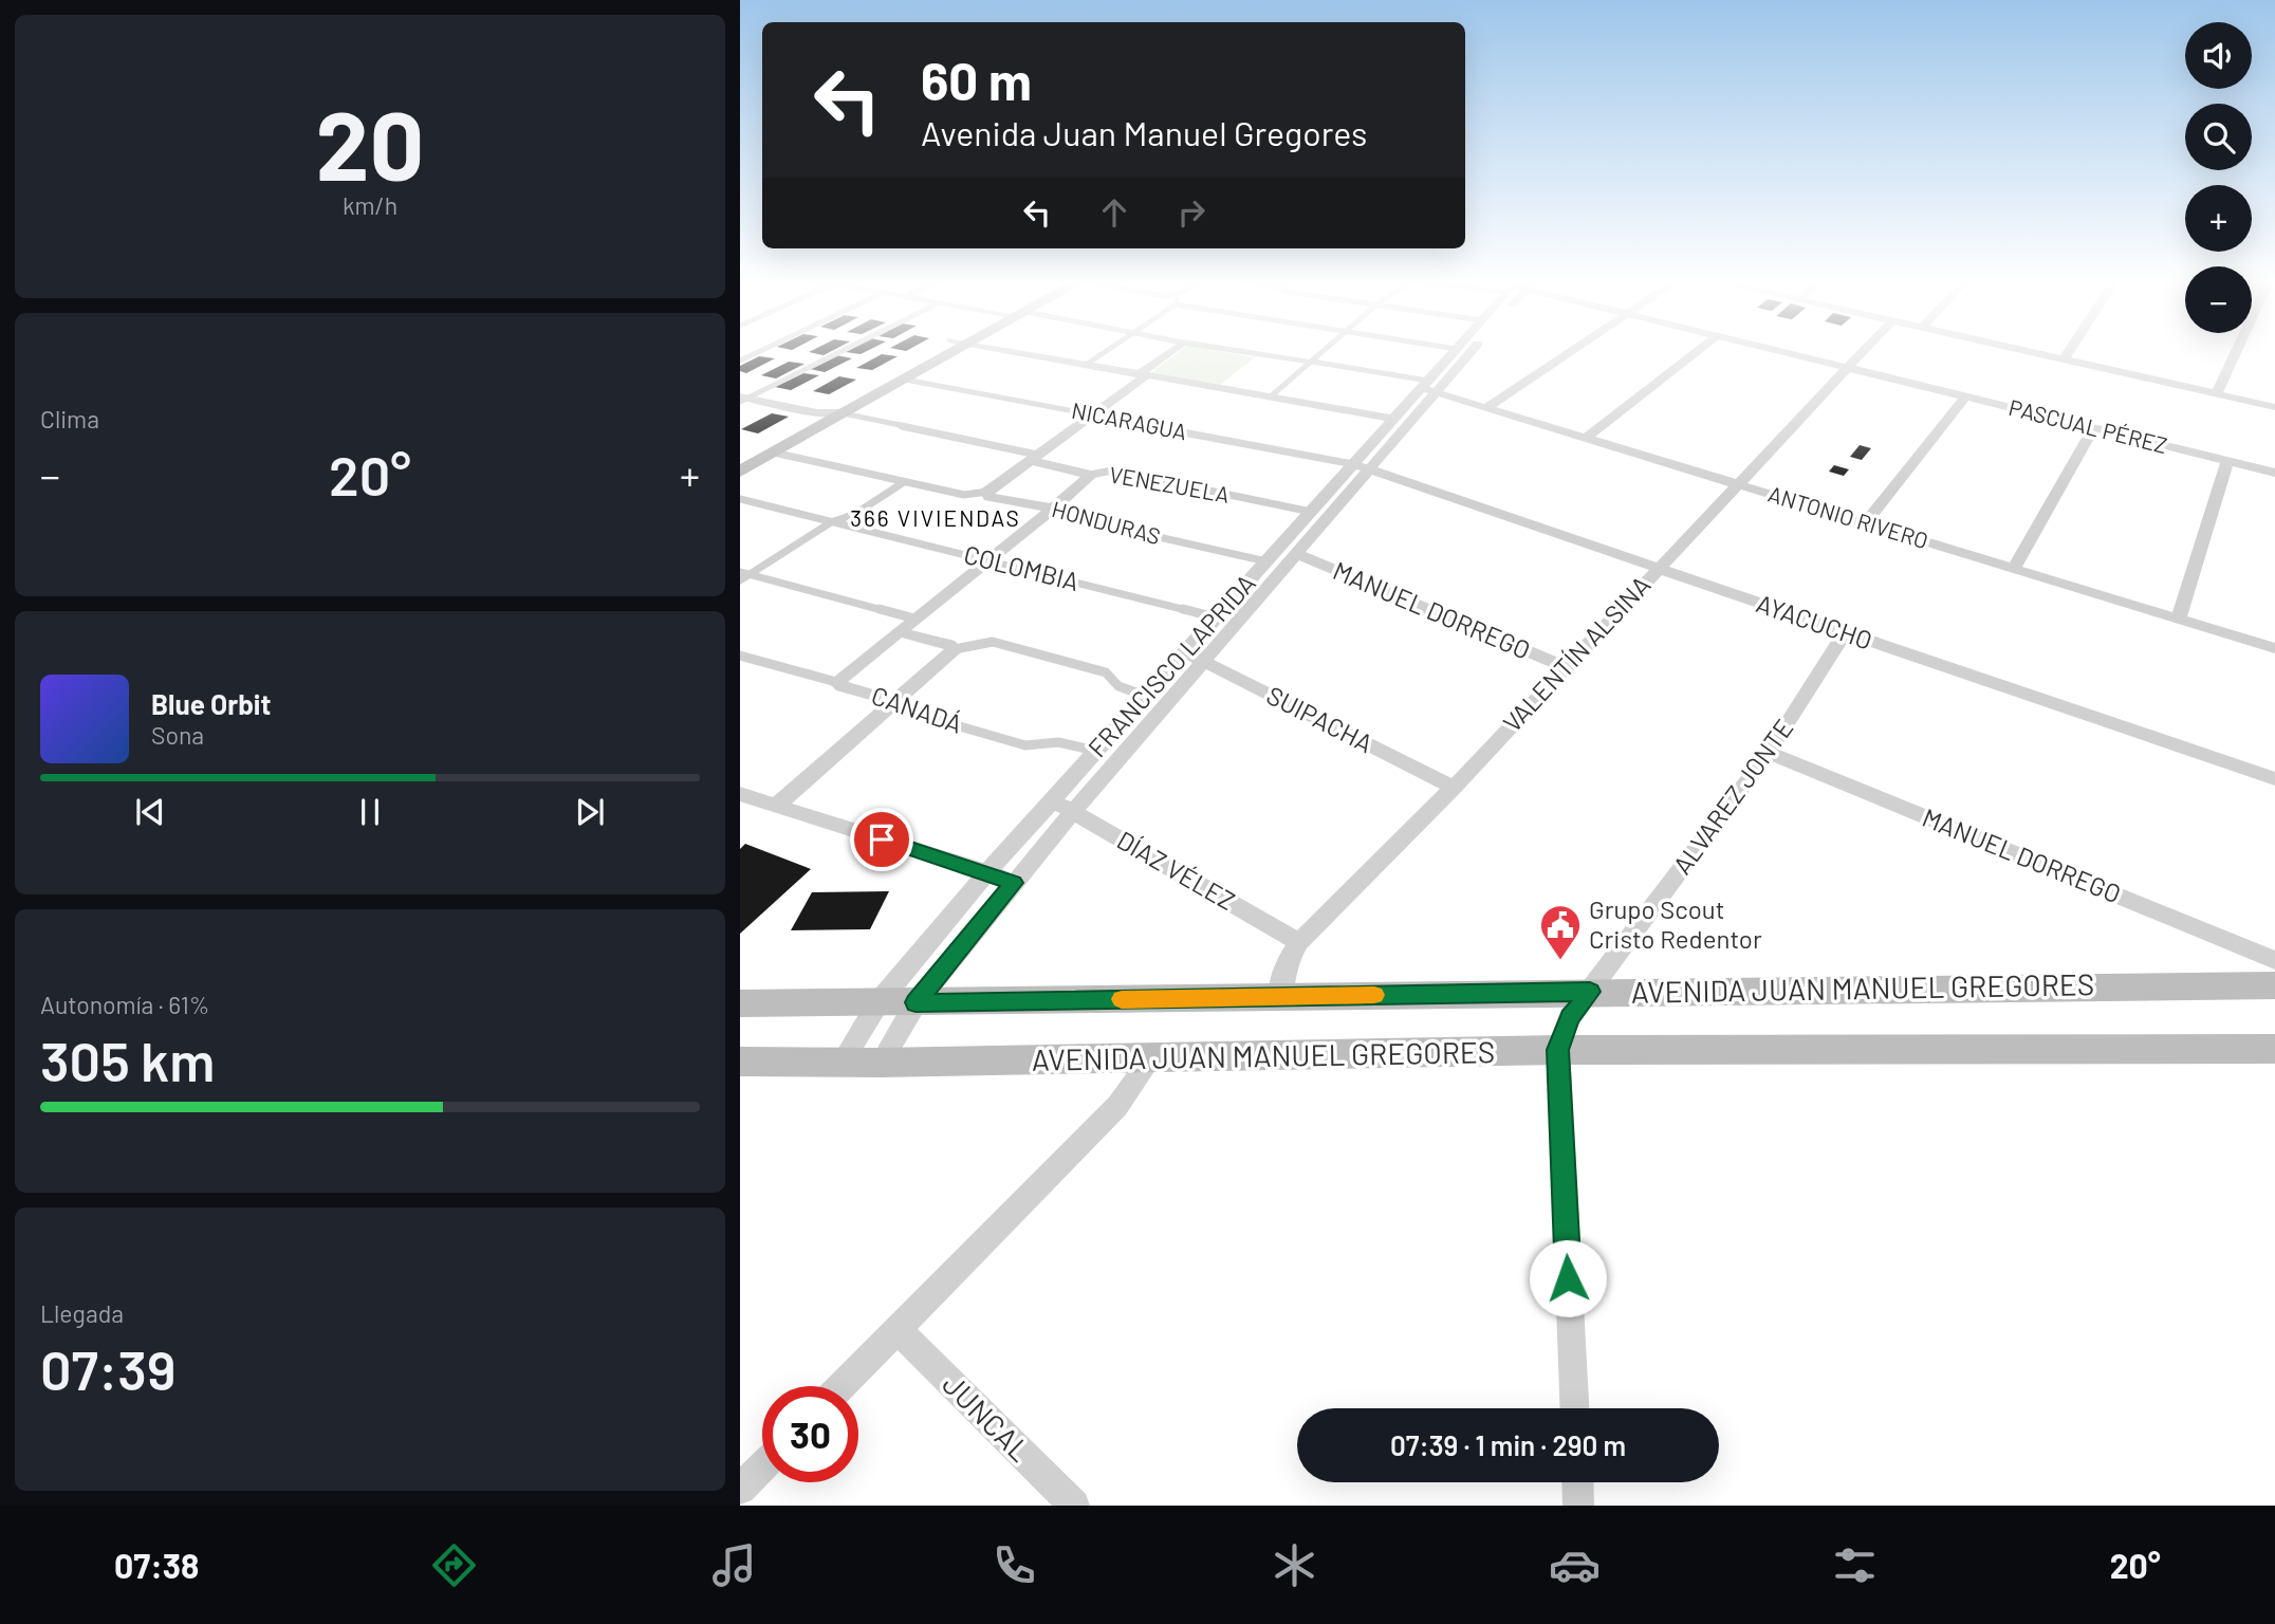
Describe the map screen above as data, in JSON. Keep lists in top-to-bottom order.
{
  "streets": {
    "main road": ["AVENIDA JUAN MANUEL GREGORES"],
    "street": [
      "PASCUAL PÉREZ",
      "VENEZUELA",
      "ANTONIO RIVERO",
      "HONDURAS",
      "MANUEL DORREGO",
      "AYACUCHO",
      "VALENTÍN ALSINA",
      "FRANCISCO LAPRIDA",
      "CANADÁ",
      "SUIPACHA",
      "ALVAREZ JONTE",
      "DÍAZ VÉLEZ",
      "JUNCAL"
    ],
    "lane": ["NICARAGUA", "COLOMBIA"]
  },
  "crossings": [
    ["NICARAGUA", "AYACUCHO"],
    ["NICARAGUA", "FRANCISCO LAPRIDA"],
    ["PASCUAL PÉREZ", "VALENTÍN ALSINA"],
    ["VENEZUELA", "FRANCISCO LAPRIDA"],
    ["ANTONIO RIVERO", "VALENTÍN ALSINA"],
    ["ANTONIO RIVERO", "FRANCISCO LAPRIDA"],
    ["HONDURAS", "FRANCISCO LAPRIDA"],
    ["COLOMBIA", "FRANCISCO LAPRIDA"],
    ["MANUEL DORREGO", "VALENTÍN ALSINA"],
    ["MANUEL DORREGO", "FRANCISCO LAPRIDA"],
    ["MANUEL DORREGO", "ALVAREZ JONTE"],
    ["MANUEL DORREGO", "AVENIDA JUAN MANUEL GREGORES"],
    ["AYACUCHO", "VALENTÍN ALSINA"],
    ["AYACUCHO", "FRANCISCO LAPRIDA"],
    ["AYACUCHO", "ALVAREZ JONTE"],
    ["VALENTÍN ALSINA", "SUIPACHA"],
    ["VALENTÍN ALSINA", "DÍAZ VÉLEZ"],
    ["VALENTÍN ALSINA", "AVENIDA JUAN MANUEL GREGORES"],
    ["FRANCISCO LAPRIDA", "CANADÁ"],
    ["FRANCISCO LAPRIDA", "SUIPACHA"],
    ["FRANCISCO LAPRIDA", "DÍAZ VÉLEZ"],
    ["FRANCISCO LAPRIDA", "AVENIDA JUAN MANUEL GREGORES"],
    ["ALVAREZ JONTE", "AVENIDA JUAN MANUEL GREGORES"]
  ],
  "districts": ["366 VIVIENDAS"],
  "places": {
    "public building": ["Grupo Scout Cristo Redentor"]
  },
  "page": {
    "tile": [
      ["20", "km/h"],
      "Clima",
      ["Autonomía · 61%", "305 km"],
      ["Llegada", "07:39"]
    ],
    "map_buttons": ["+", "−"],
    "turn": ["60 m", "Avenida Juan Manuel Gregores"],
    "heat": ["−", "20°", "+"],
    "song": ["Blue Orbit", "Sona"],
    "limit": "30",
    "trip": "07:39 · 1 min · 290 m",
    "tabs": ["07:38", "20°"]
  }
}
